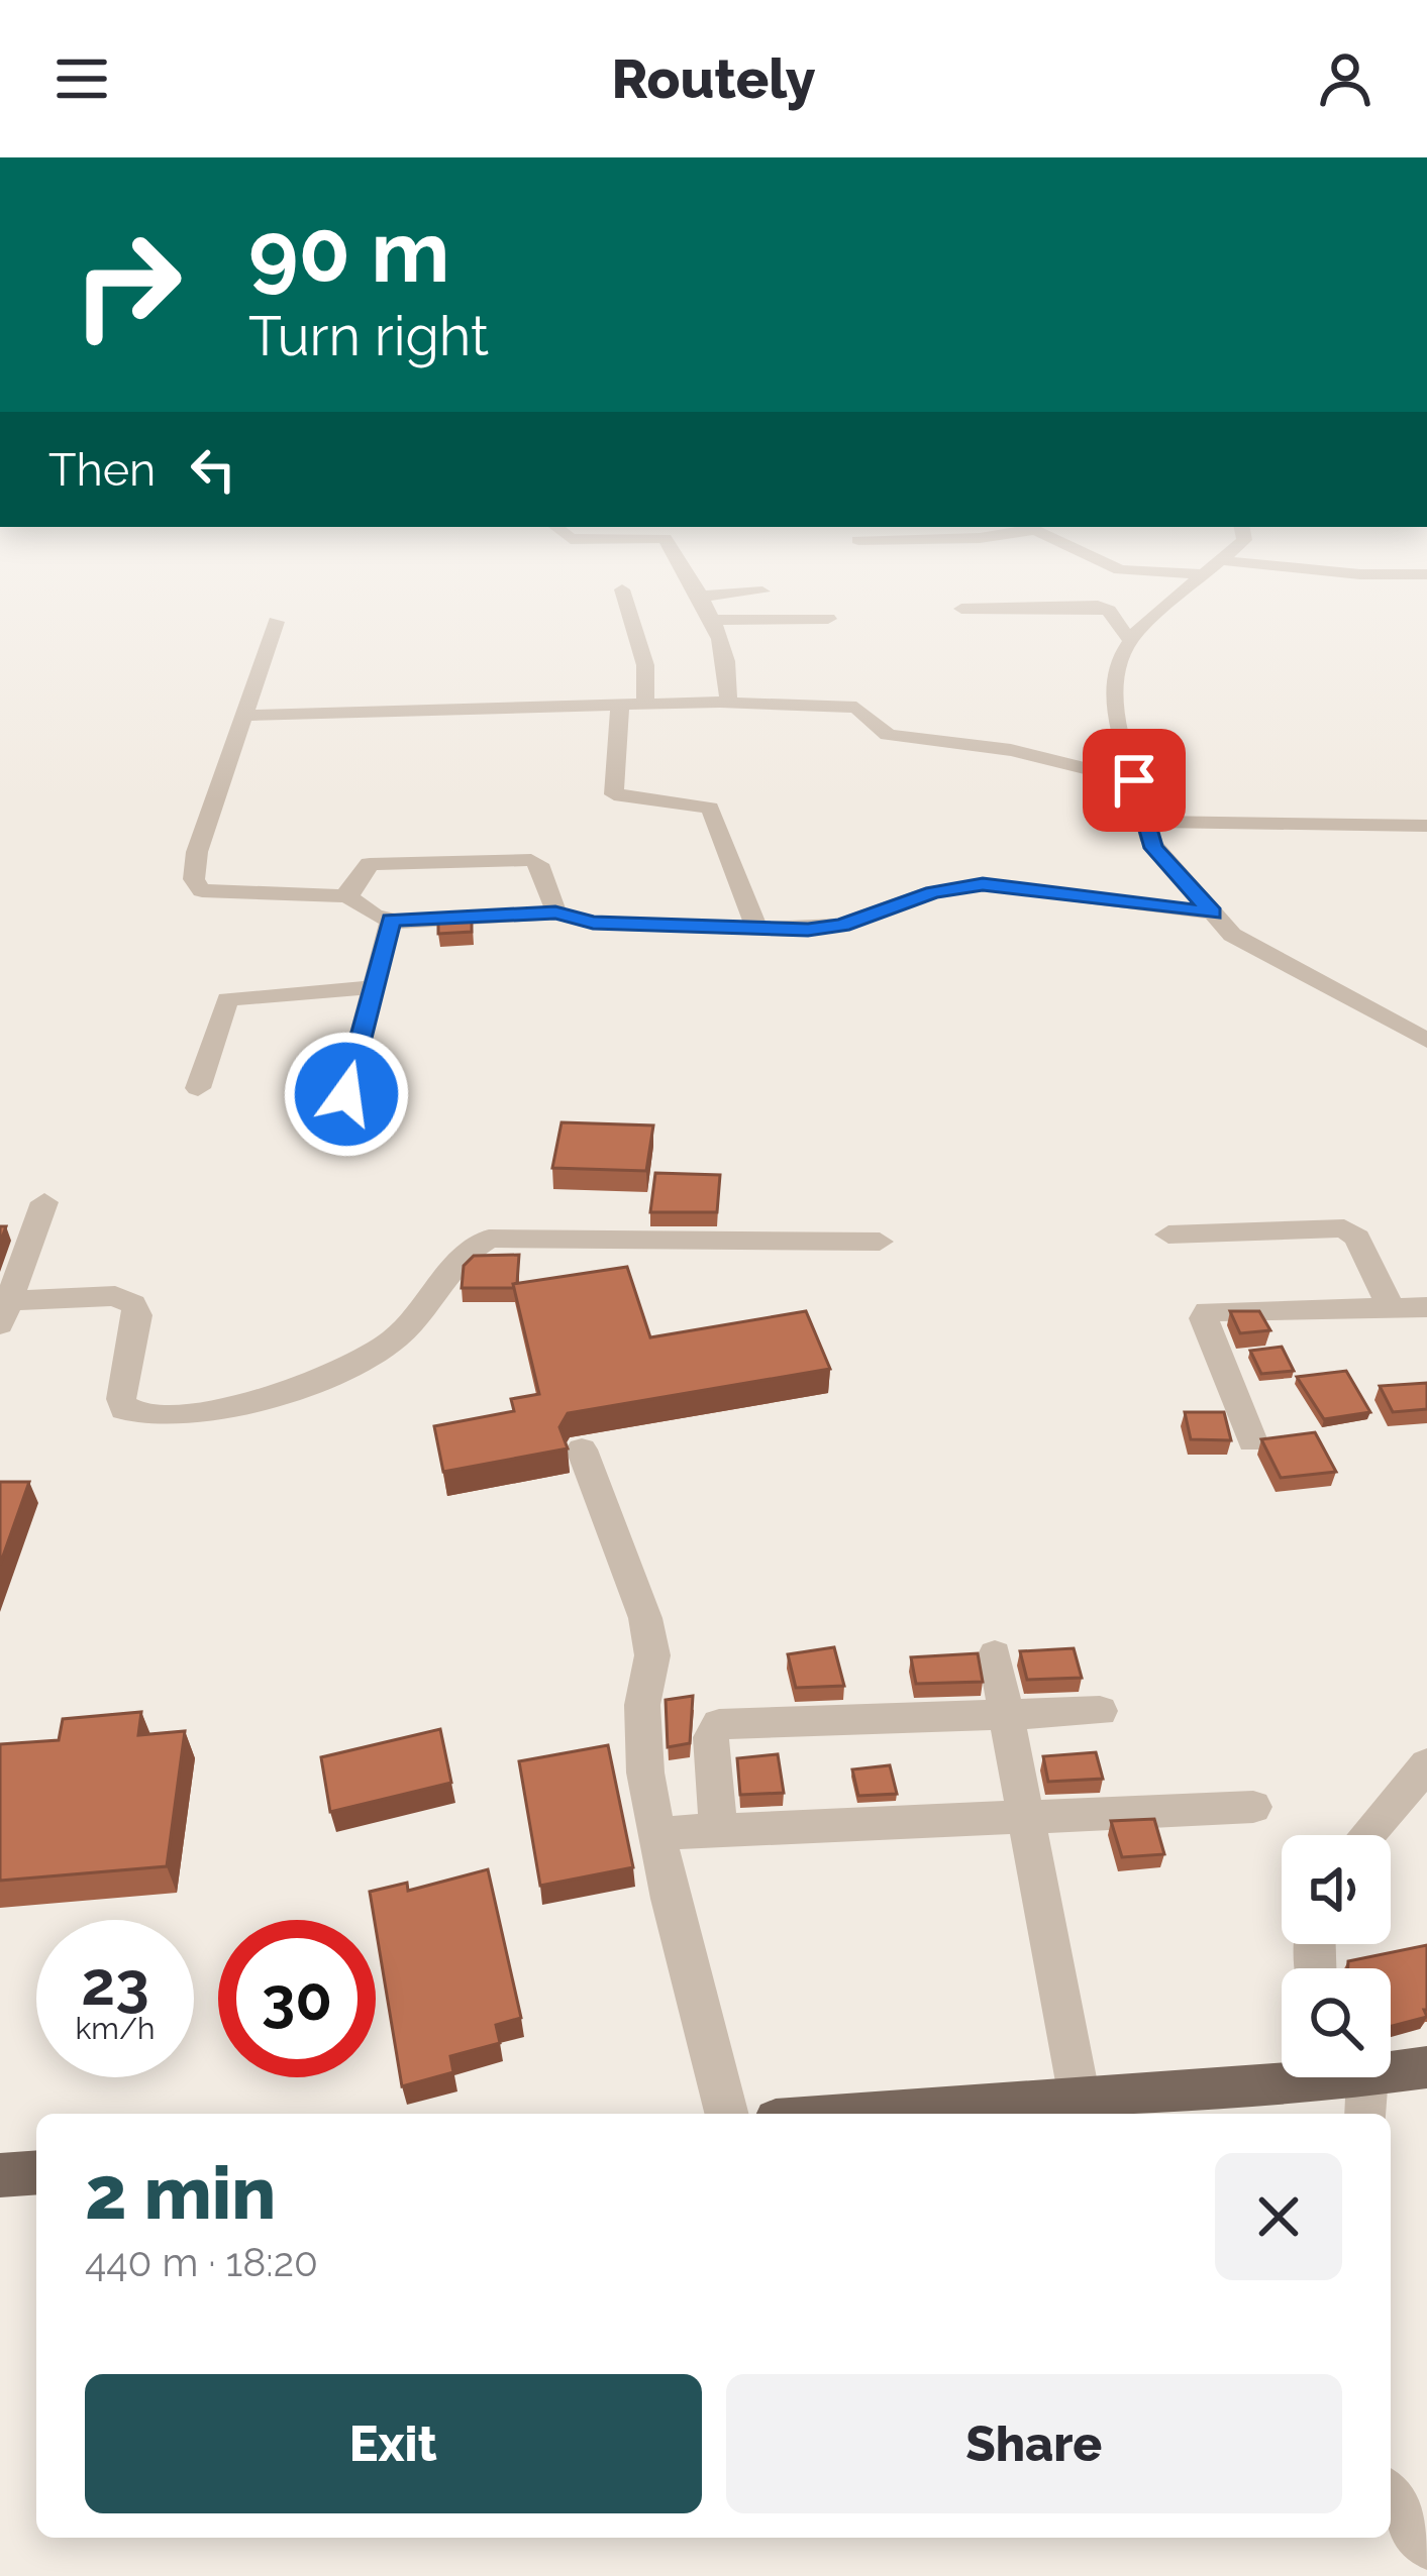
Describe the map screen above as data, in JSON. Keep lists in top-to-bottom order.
{
  "page": {
    "header": "Routely",
    "turn": ["90 m", "Turn right"],
    "then": "Then",
    "speed": "23 km/h",
    "limit": "30",
    "heading": ["2 min", "440 m · 18:20"],
    "buttons": ["Exit", "Share"]
  }
}
